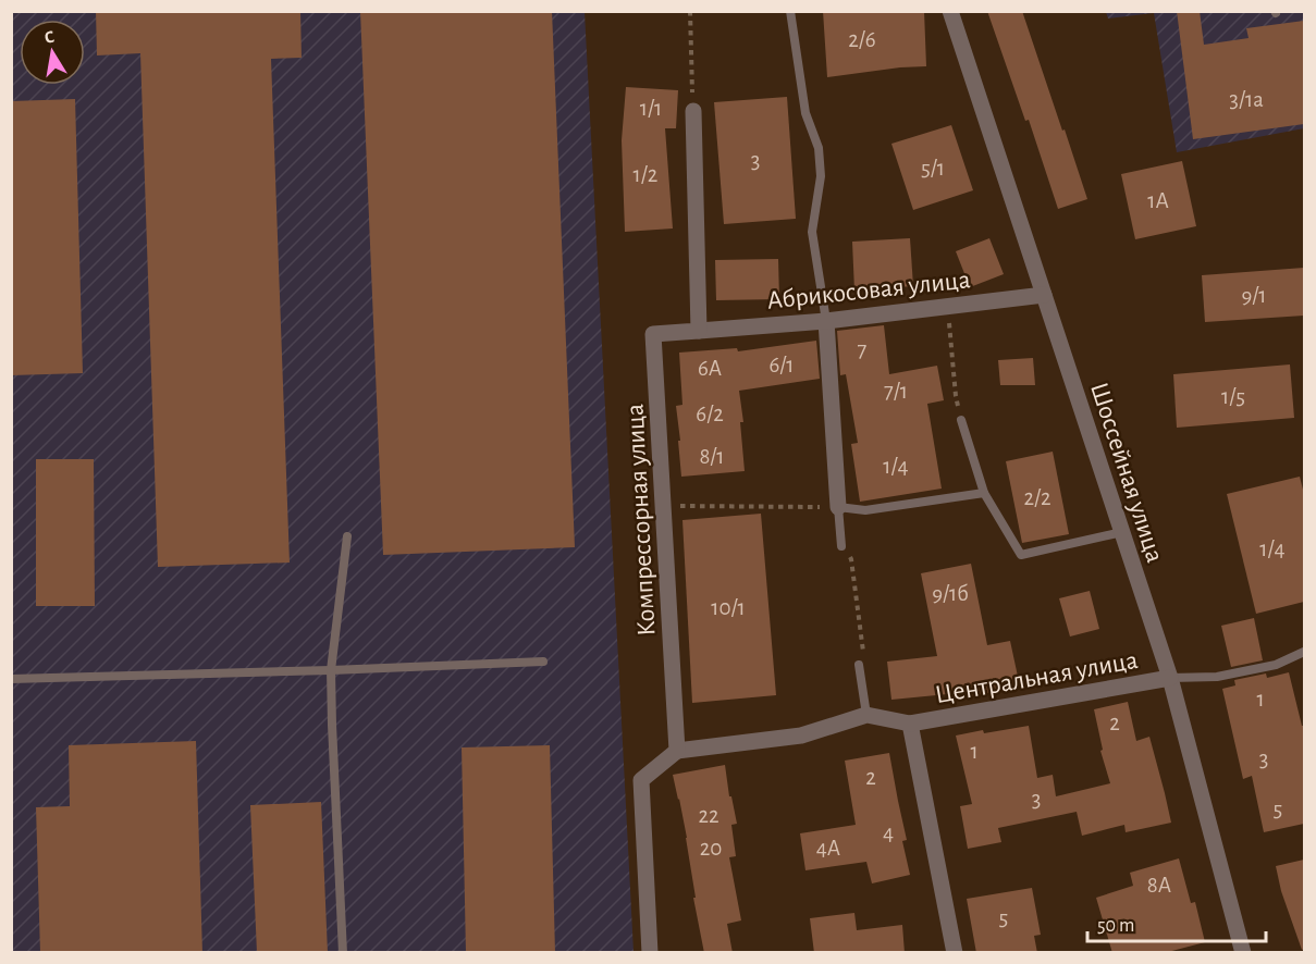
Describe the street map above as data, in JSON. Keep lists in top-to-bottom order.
{
  "streets": {
    "street": [
      "Абрикосовая улица",
      "Шоссейная улица",
      "Компрессорная улица",
      "Центральная улица"
    ]
  },
  "crossings": [
    ["Абрикосовая улица", "Шоссейная улица"],
    ["Абрикосовая улица", "Компрессорная улица"],
    ["Шоссейная улица", "Центральная улица"],
    ["Компрессорная улица", "Центральная улица"]
  ],
  "house_numbers": [
    "2/6",
    "3/1а",
    "1/1",
    "3",
    "5/1",
    "1/2",
    "1А",
    "9/1",
    "7",
    "6/1",
    "6А",
    "7/1",
    "1/5",
    "6/2",
    "8/1",
    "1/4",
    "2/2",
    "1/4",
    "9/1б",
    "10/1",
    "1",
    "2",
    "1",
    "3",
    "2",
    "3",
    "5",
    "22",
    "4",
    "20",
    "4А",
    "8А",
    "5"
  ],
  "scale_bar": "50 m",
  "north": "top"
}
